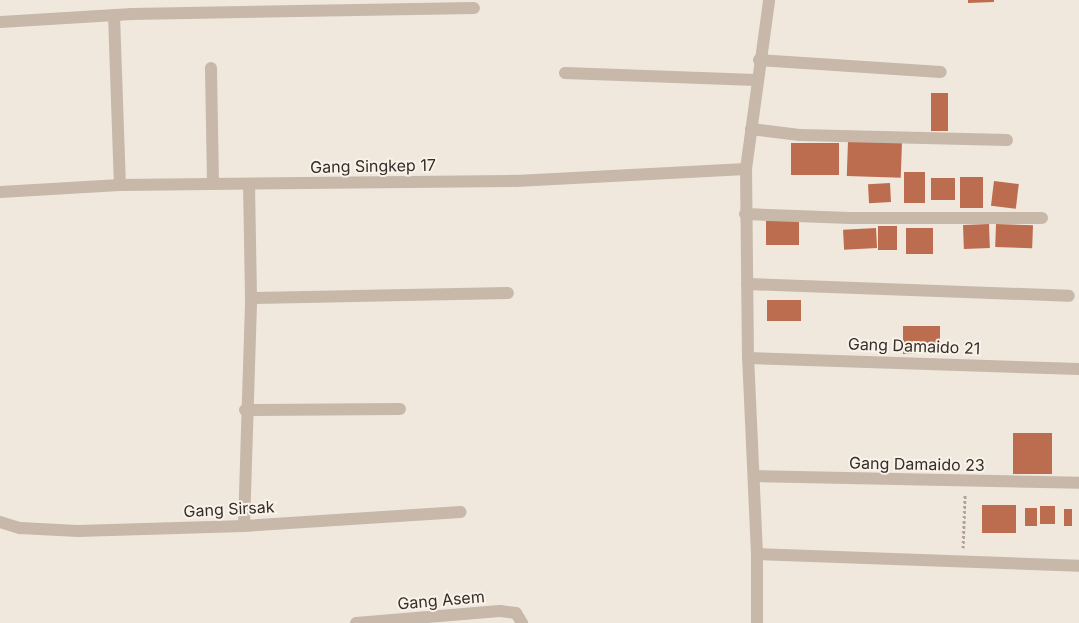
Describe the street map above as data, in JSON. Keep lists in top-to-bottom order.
{
  "streets": {
    "street": [
      "Gang Singkep 17",
      "Gang Damaido 21",
      "Gang Damaido 23",
      "Gang Sirsak",
      "Gang Asem"
    ]
  }
}
